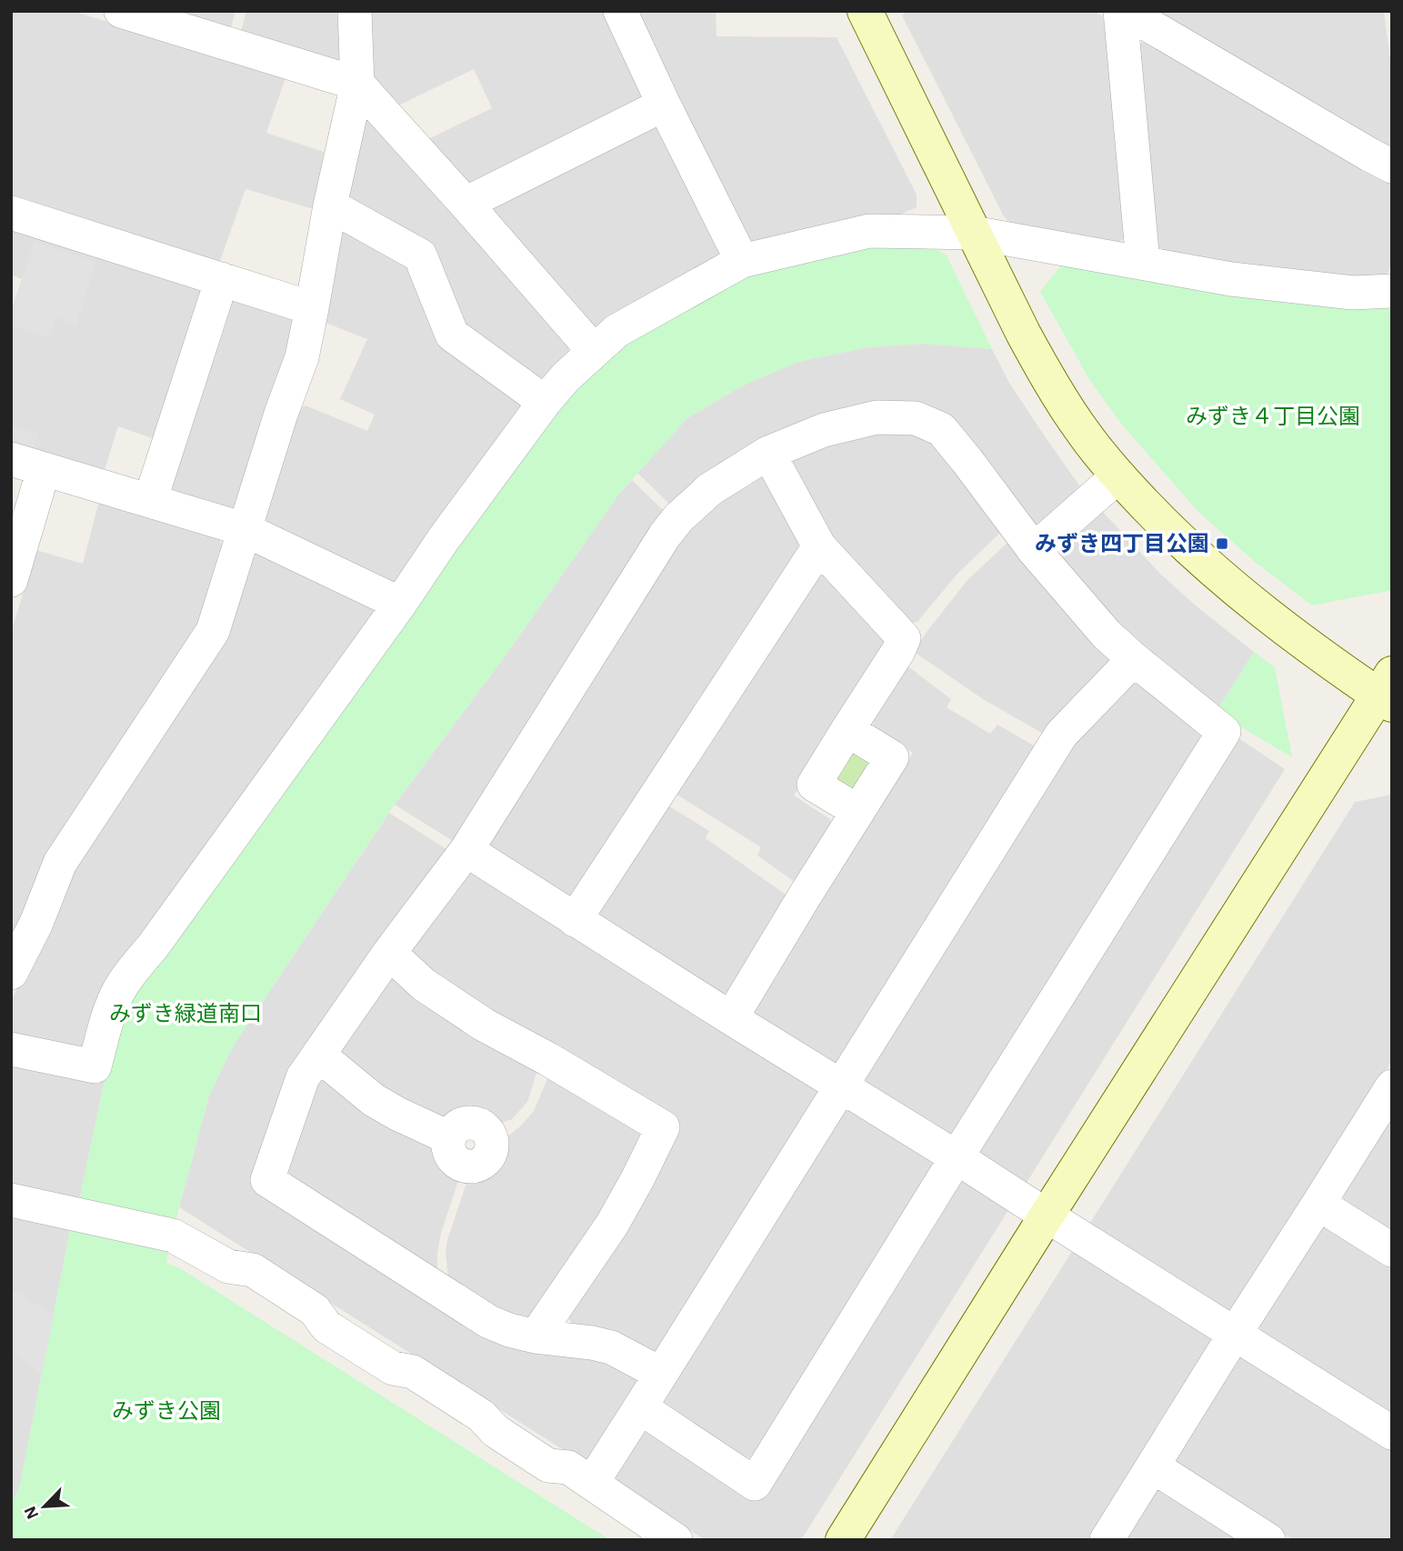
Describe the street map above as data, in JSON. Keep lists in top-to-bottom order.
{
  "parks": ["みずき４丁目公園", "みずき緑道南口", "みずき公園"],
  "places": {
    "transit": ["みずき四丁目公園"]
  },
  "north": "bottom left"
}
